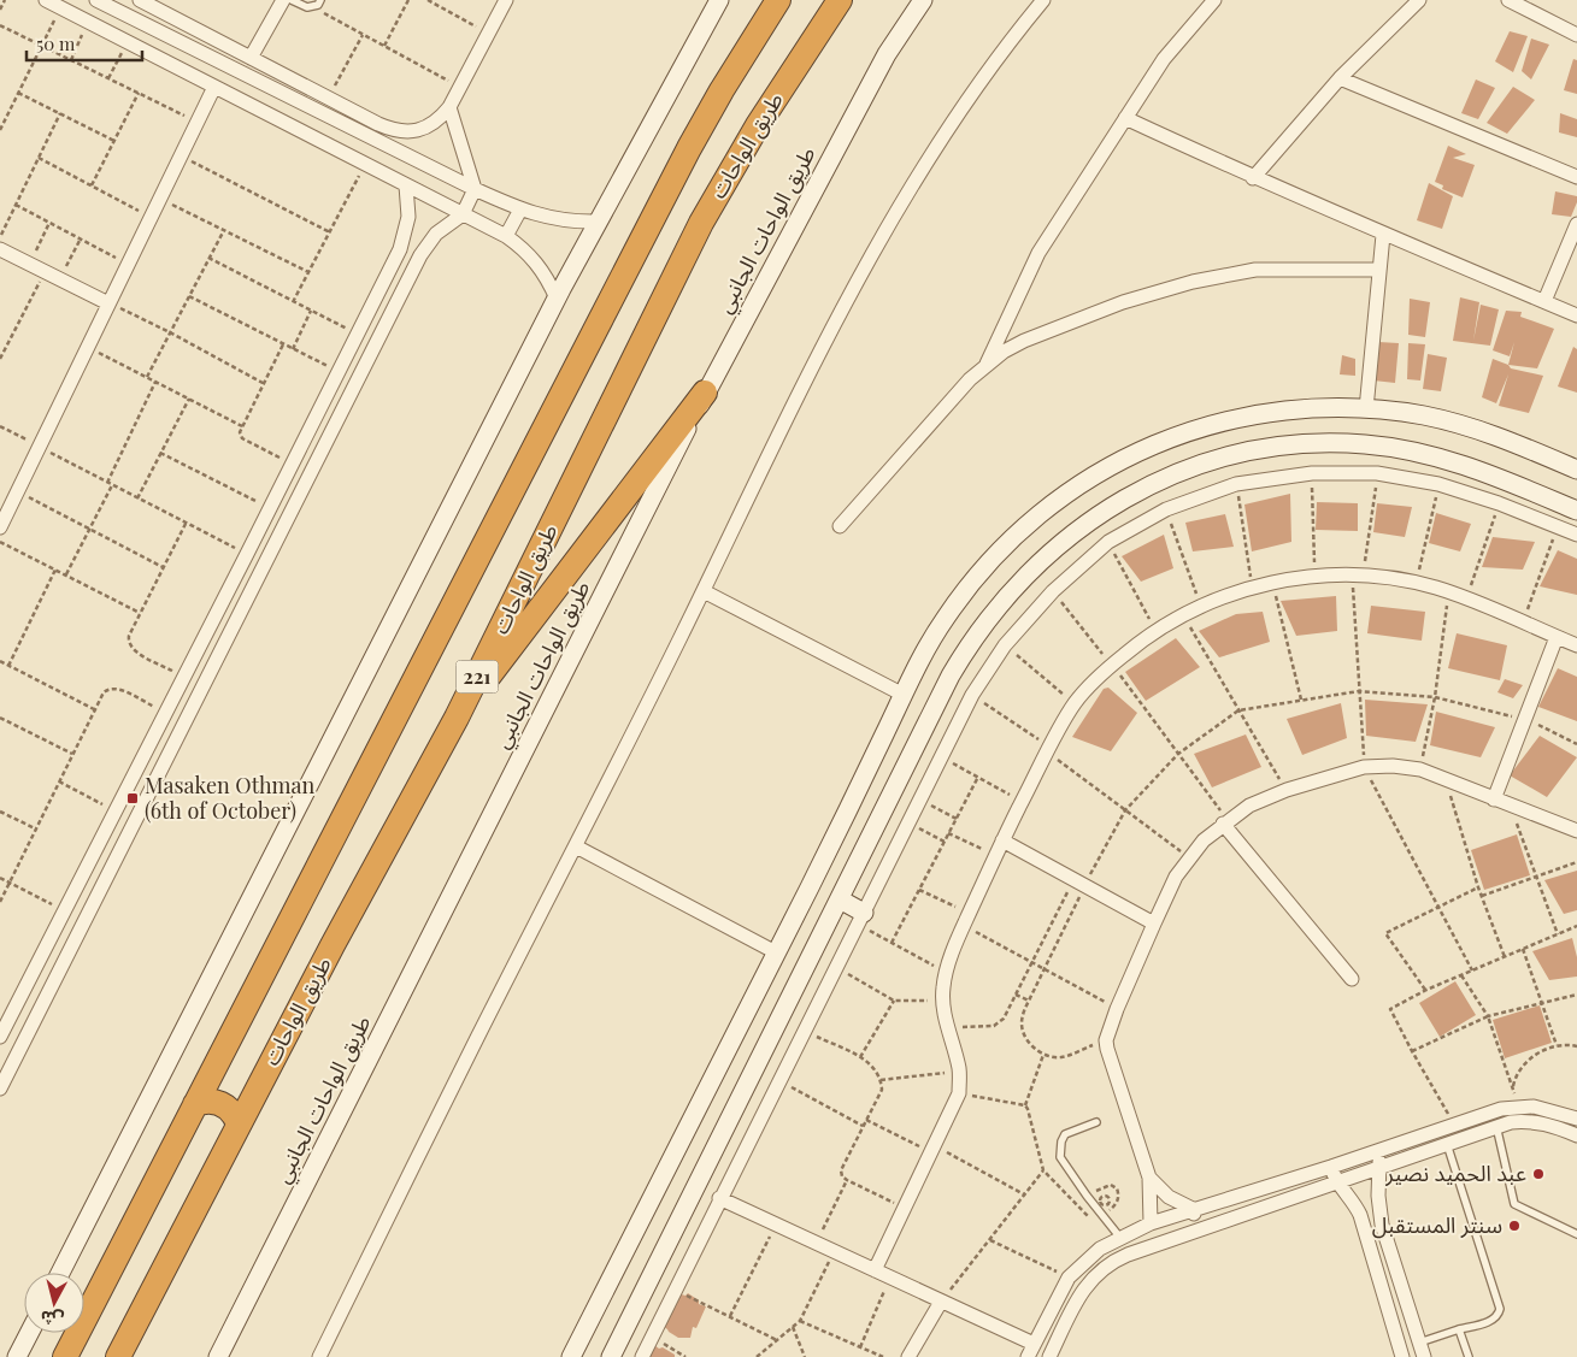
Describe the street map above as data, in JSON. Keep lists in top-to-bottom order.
{
  "streets": {
    "highway": ["طريق الواحات", "221"],
    "street": ["طريق الواحات الجانبي"]
  },
  "places": {
    "transit": ["Masaken Othman (6th of October)"],
    "other": ["عبد الحميد نصير", "سنتر المستقبل"]
  },
  "scale_bar": "50 m",
  "north": "bottom"
}
